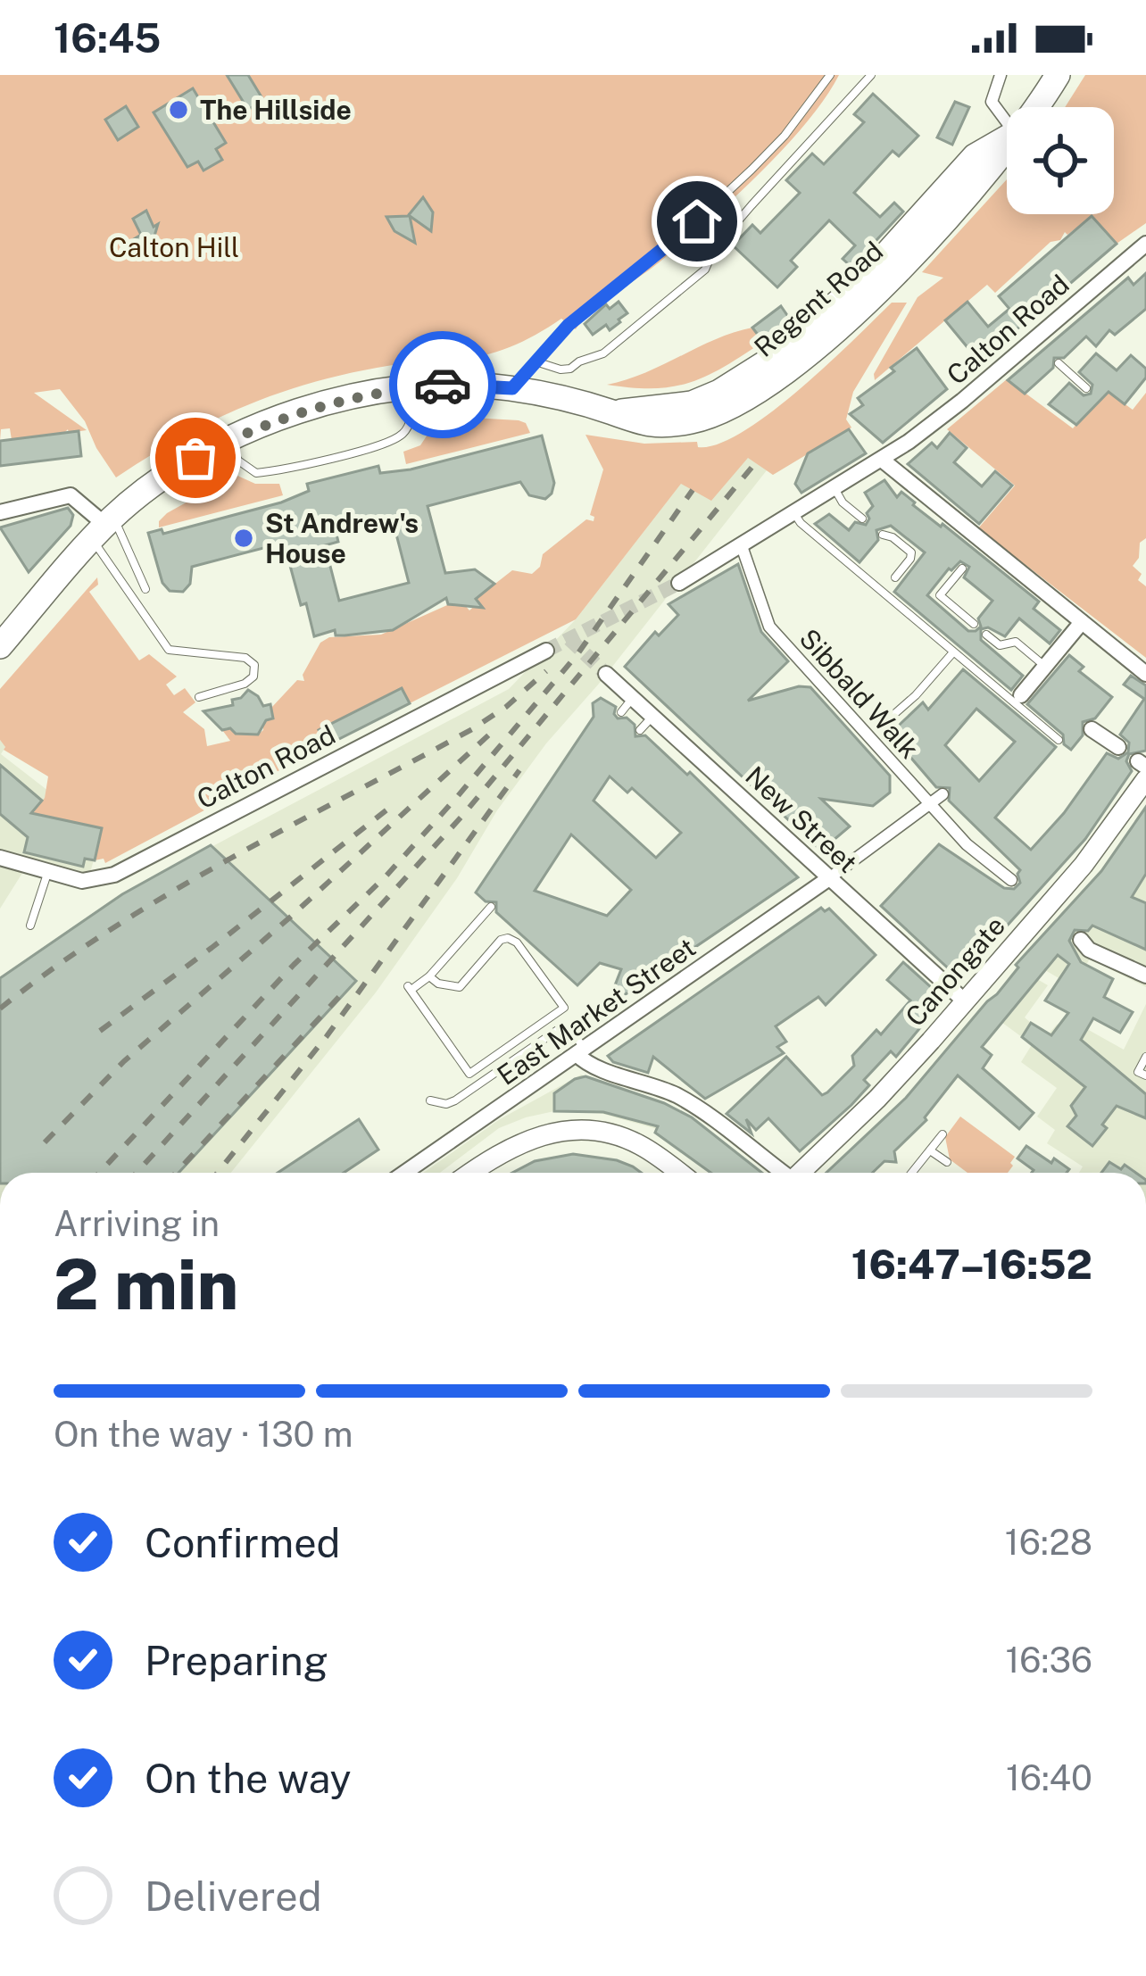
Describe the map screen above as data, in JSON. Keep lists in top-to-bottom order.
{
  "streets": {
    "main road": ["Regent Road"],
    "street": [
      "Calton Road",
      "Sibbald Walk",
      "New Street",
      "Canongate",
      "East Market Street"
    ]
  },
  "crossings": [
    ["Calton Road", "Sibbald Walk"],
    ["New Street", "Canongate"],
    ["New Street", "East Market Street"]
  ],
  "parks": ["Calton Hill"],
  "places": ["The Hillside", "St Andrew's House"],
  "page": {
    "status": "16:45",
    "heading": ["2 min", "Arriving in", "16:47–16:52"],
    "bar": "On the way · 130 m",
    "list": [
      ["Confirmed", "16:28"],
      ["Preparing", "16:36"],
      ["On the way", "16:40"],
      "Delivered"
    ]
  }
}
